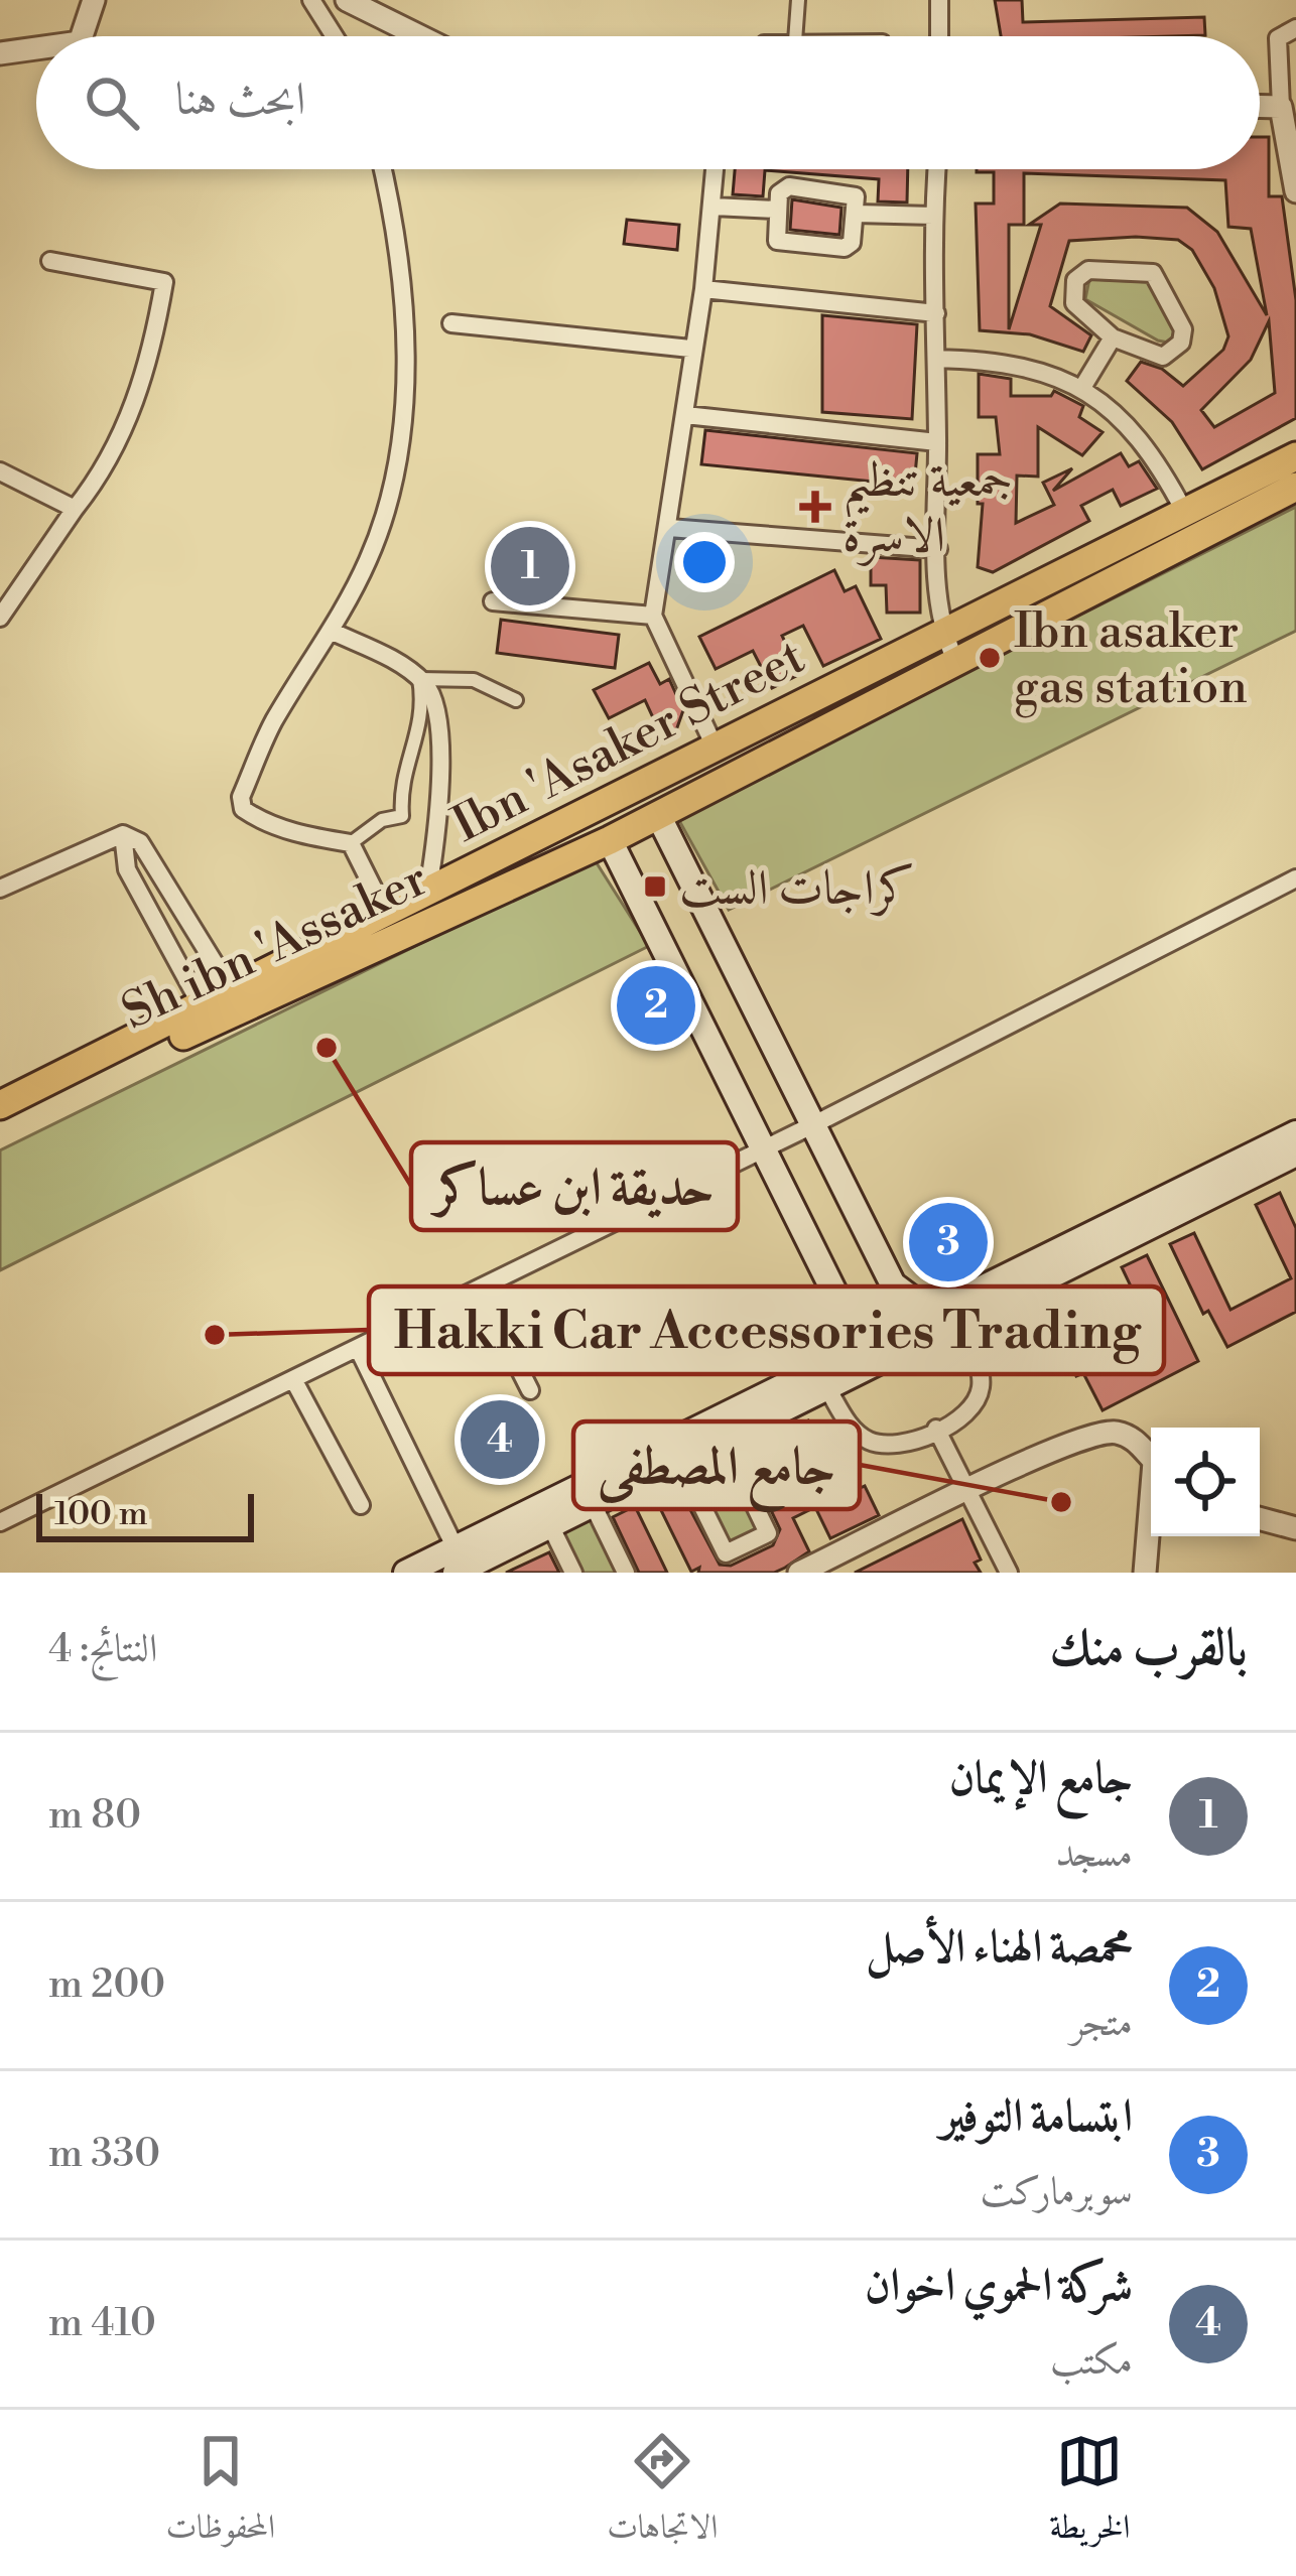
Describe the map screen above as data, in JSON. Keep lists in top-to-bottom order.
{
  "streets": {
    "main road": ["Ibn 'Asaker Street", "Sh ibn 'Assaker"]
  },
  "crossings": [
    ["Ibn 'Asaker Street", "Sh ibn 'Assaker"]
  ],
  "places": {
    "health": ["جمعية تنظيم الاسرة"],
    "other": [
      "Ibn asaker gas station",
      "حديقة ابن عساكر",
      "Hakki Car Accessories Trading",
      "جامع المصطفى"
    ],
    "transit": ["كراجات الست"]
  },
  "scale_bar": "100 m",
  "page": {
    "search": "ابحث هنا",
    "pins": [
      "1",
      "2",
      "3",
      "4"
    ],
    "scale": "100 m",
    "heading": ["بالقرب منك", "النتائج: 4"],
    "list": [
      {
        "mark": "1",
        "name": "جامع الإيمان",
        "note": "مسجد",
        "value": "80 m"
      },
      {
        "mark": "2",
        "name": "محمصة الهناء الأصل",
        "note": "متجر",
        "value": "200 m"
      },
      {
        "mark": "3",
        "name": "ابتسامة التوفير",
        "note": "سوبرماركت",
        "value": "330 m"
      },
      {
        "mark": "4",
        "name": "شركة الحموي اخوان",
        "note": "مكتب",
        "value": "410 m"
      }
    ],
    "nav": ["الخريطة", "الاتجاهات", "المحفوظات"]
  }
}
